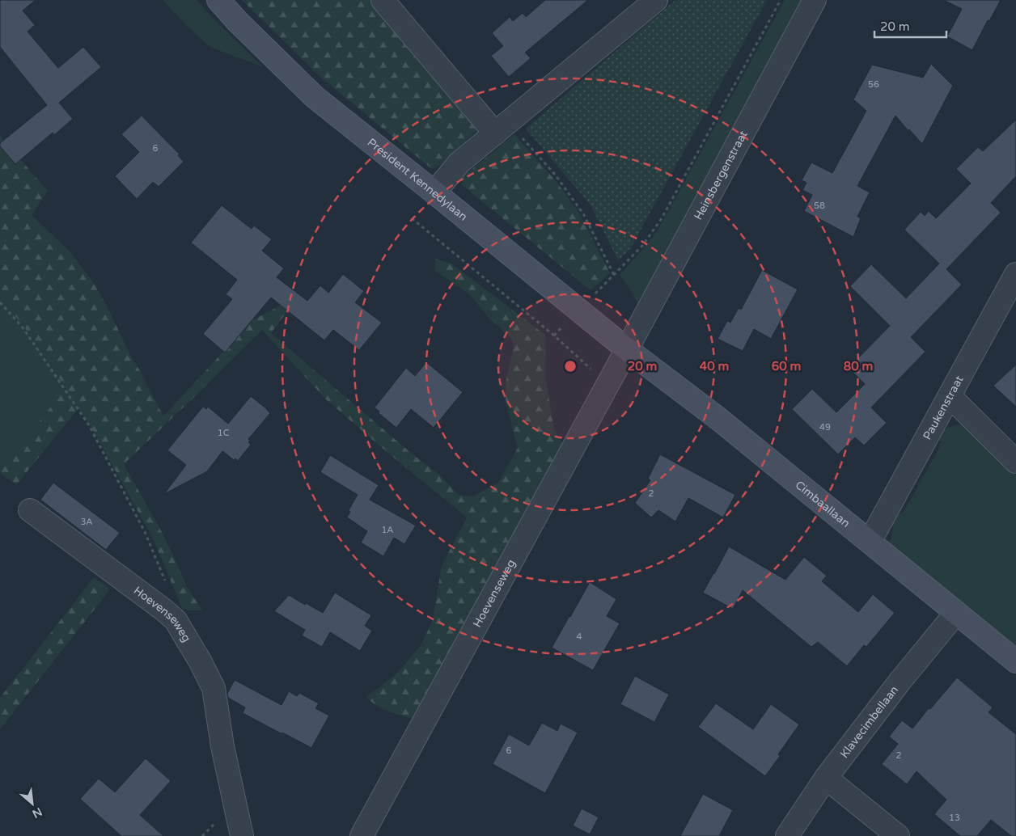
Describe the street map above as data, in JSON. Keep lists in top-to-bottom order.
{
  "streets": {
    "street": [
      "Heinsbergenstraat",
      "President Kennedylaan",
      "Paukenstraat",
      "Cimbaallaan",
      "Hoevenseweg",
      "Klavecimbellaan"
    ]
  },
  "crossings": [
    ["Heinsbergenstraat", "President Kennedylaan"],
    ["Heinsbergenstraat", "Cimbaallaan"],
    ["Heinsbergenstraat", "Hoevenseweg"],
    ["President Kennedylaan", "Cimbaallaan"],
    ["President Kennedylaan", "Hoevenseweg"],
    ["Paukenstraat", "Cimbaallaan"],
    ["Cimbaallaan", "Hoevenseweg"],
    ["Cimbaallaan", "Klavecimbellaan"]
  ],
  "house_numbers": [
    "56",
    "6",
    "58",
    "49",
    "1C",
    "2",
    "3A",
    "1A",
    "4",
    "6",
    "2",
    "13"
  ],
  "scale_bar": "20 m",
  "north": "bottom right",
  "rings": [
    "20 m",
    "40 m",
    "60 m",
    "80 m"
  ]
}
